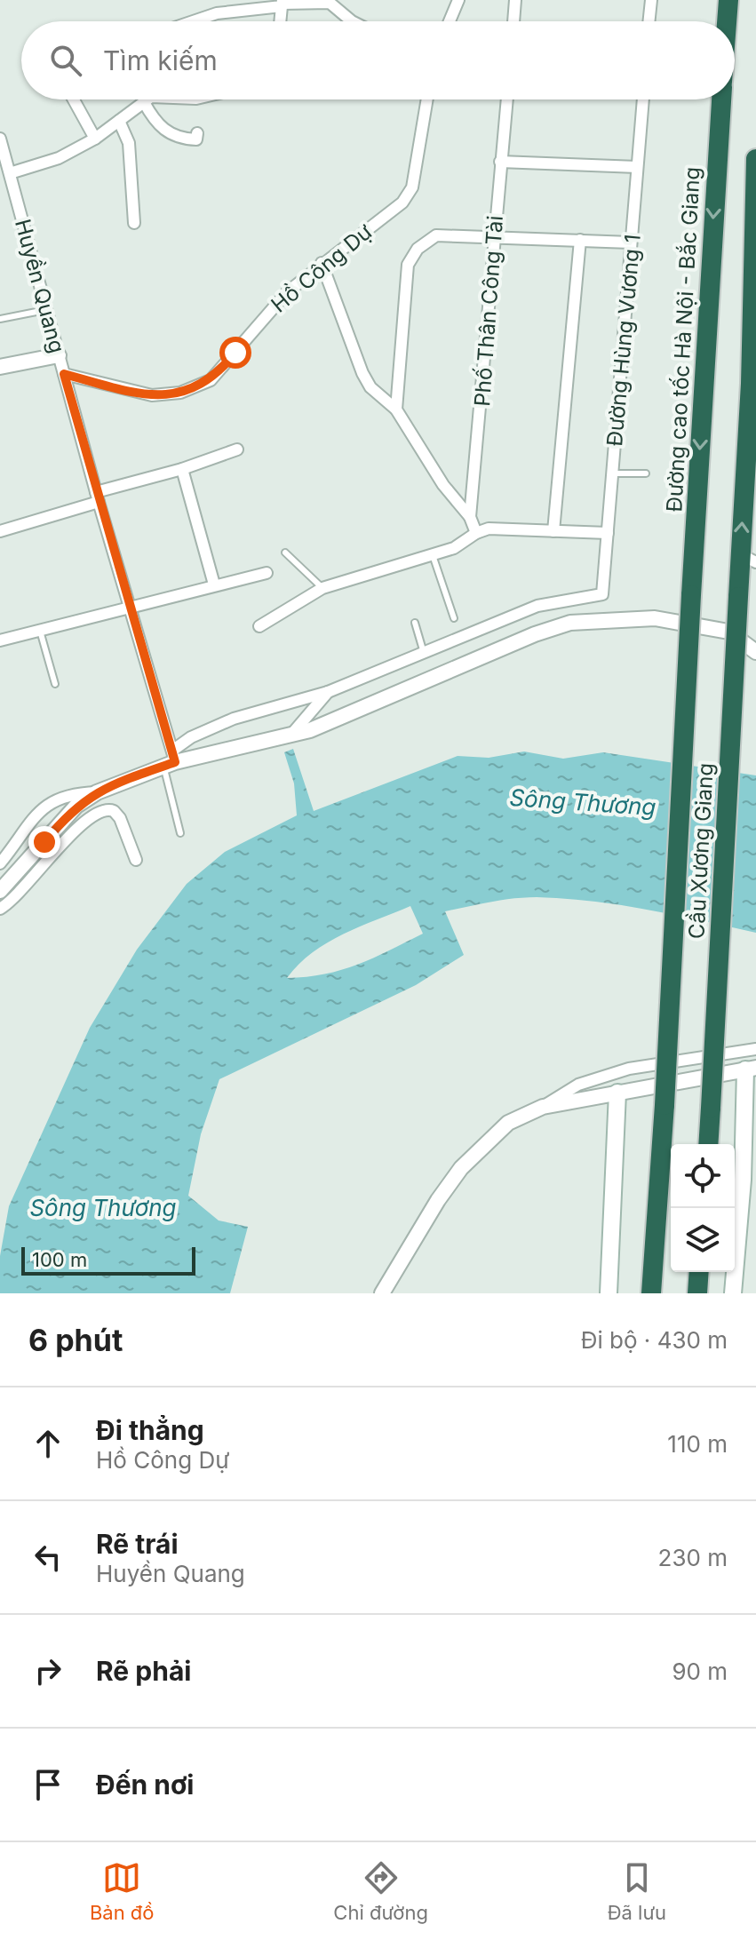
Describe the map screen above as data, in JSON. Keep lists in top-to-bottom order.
{
  "streets": {
    "highway": ["Đường cao tốc Hà Nội - Bắc Giang", "Cầu Xương Giang"],
    "street": [
      "Hồ Công Dự",
      "Huyền Quang",
      "Phố Thân Công Tài",
      "Đường Hùng Vương 1"
    ]
  },
  "crossings": [
    ["Hồ Công Dự", "Huyền Quang"],
    ["Đường cao tốc Hà Nội - Bắc Giang", "Cầu Xương Giang"]
  ],
  "water": ["Sông Thương"],
  "scale_bar": "100 m",
  "page": {
    "search": "Tìm kiếm",
    "scale": "100 m",
    "heading": ["6 phút", "Đi bộ · 430 m"],
    "list": [
      ["Đi thẳng", "Hồ Công Dự", "110 m"],
      ["Rẽ trái", "Huyền Quang", "230 m"],
      ["Rẽ phải", "90 m"],
      "Đến nơi"
    ],
    "nav": ["Bản đồ", "Chỉ đường", "Đã lưu"]
  }
}
